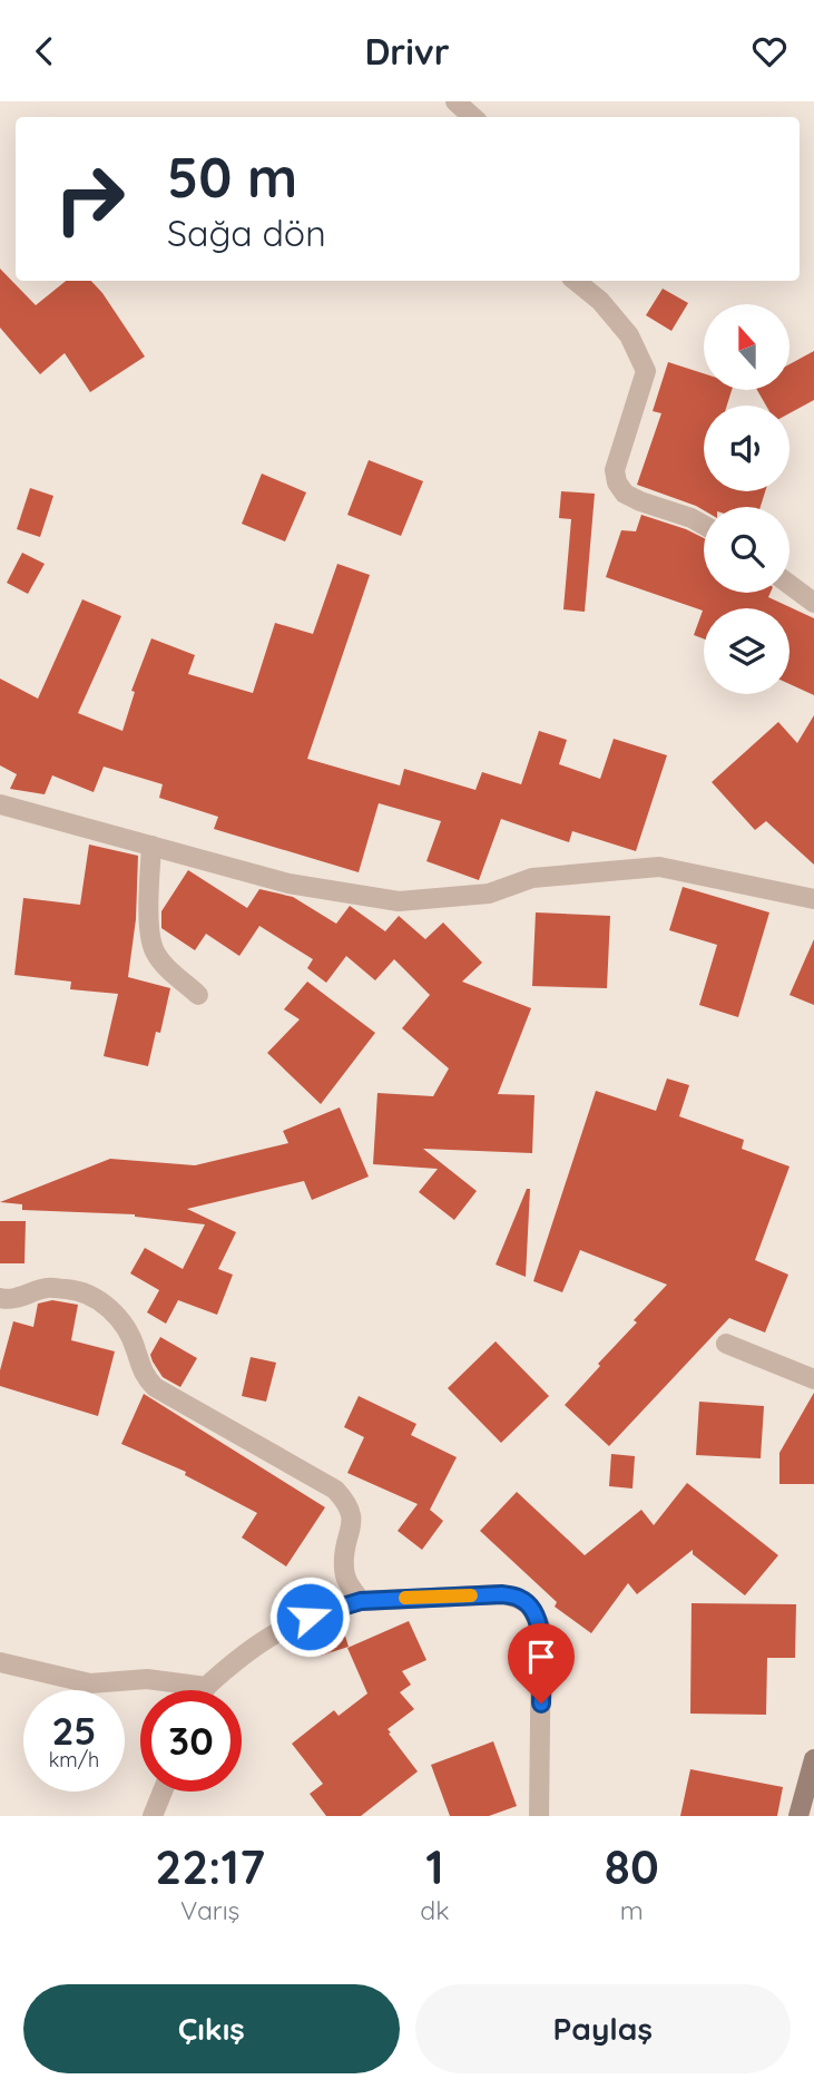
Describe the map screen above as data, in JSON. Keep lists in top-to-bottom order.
{
  "north": "top",
  "page": {
    "header": "Drivr",
    "turn": ["50 m", "Sağa dön"],
    "speed": "25 km/h",
    "limit": "30",
    "eta": [
      "22:17",
      "Varış",
      "1",
      "dk",
      "80",
      "m"
    ],
    "buttons": ["Çıkış", "Paylaş"]
  }
}
